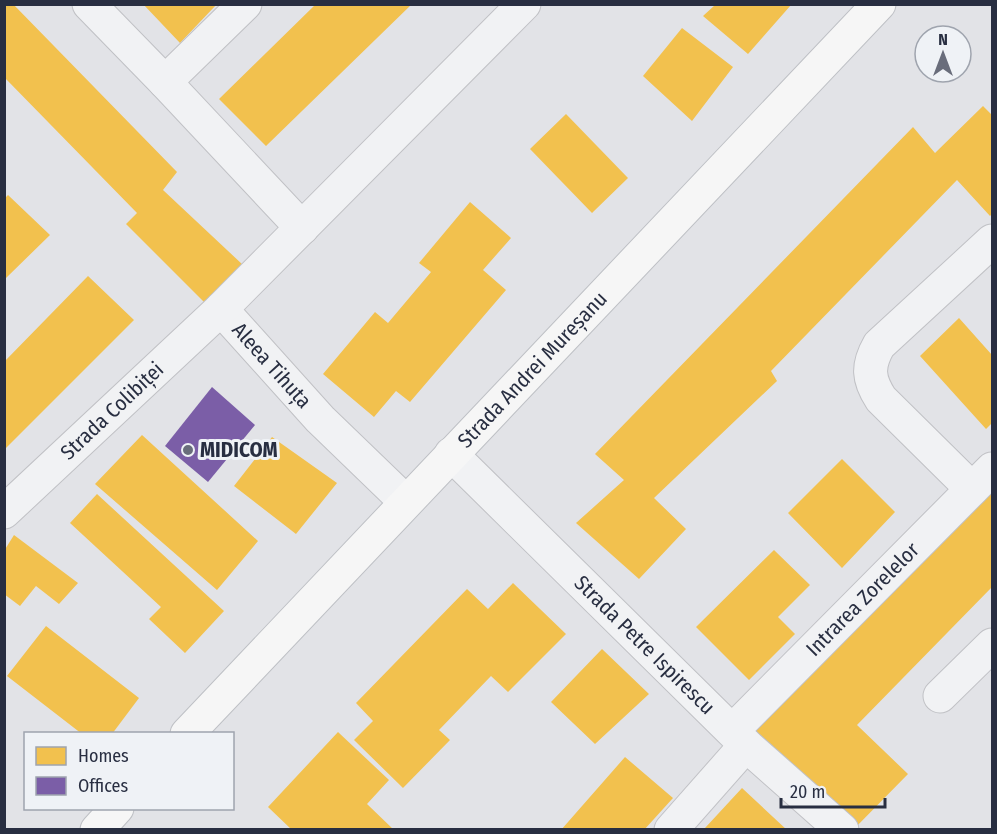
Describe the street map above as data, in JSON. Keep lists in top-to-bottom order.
{
  "streets": {
    "main road": ["Strada Andrei Mureșanu"],
    "street": [
      "Aleea Tihuța",
      "Strada Colibiței",
      "Intrarea Zorelelor",
      "Strada Petre Ispirescu"
    ]
  },
  "crossings": [
    ["Aleea Tihuța", "Strada Andrei Mureșanu"],
    ["Aleea Tihuța", "Strada Colibiței"],
    ["Strada Andrei Mureșanu", "Strada Petre Ispirescu"],
    ["Intrarea Zorelelor", "Strada Petre Ispirescu"]
  ],
  "places": ["MIDICOM"],
  "legend": ["Homes", "Offices"],
  "scale_bar": "20 m",
  "north": "top"
}
